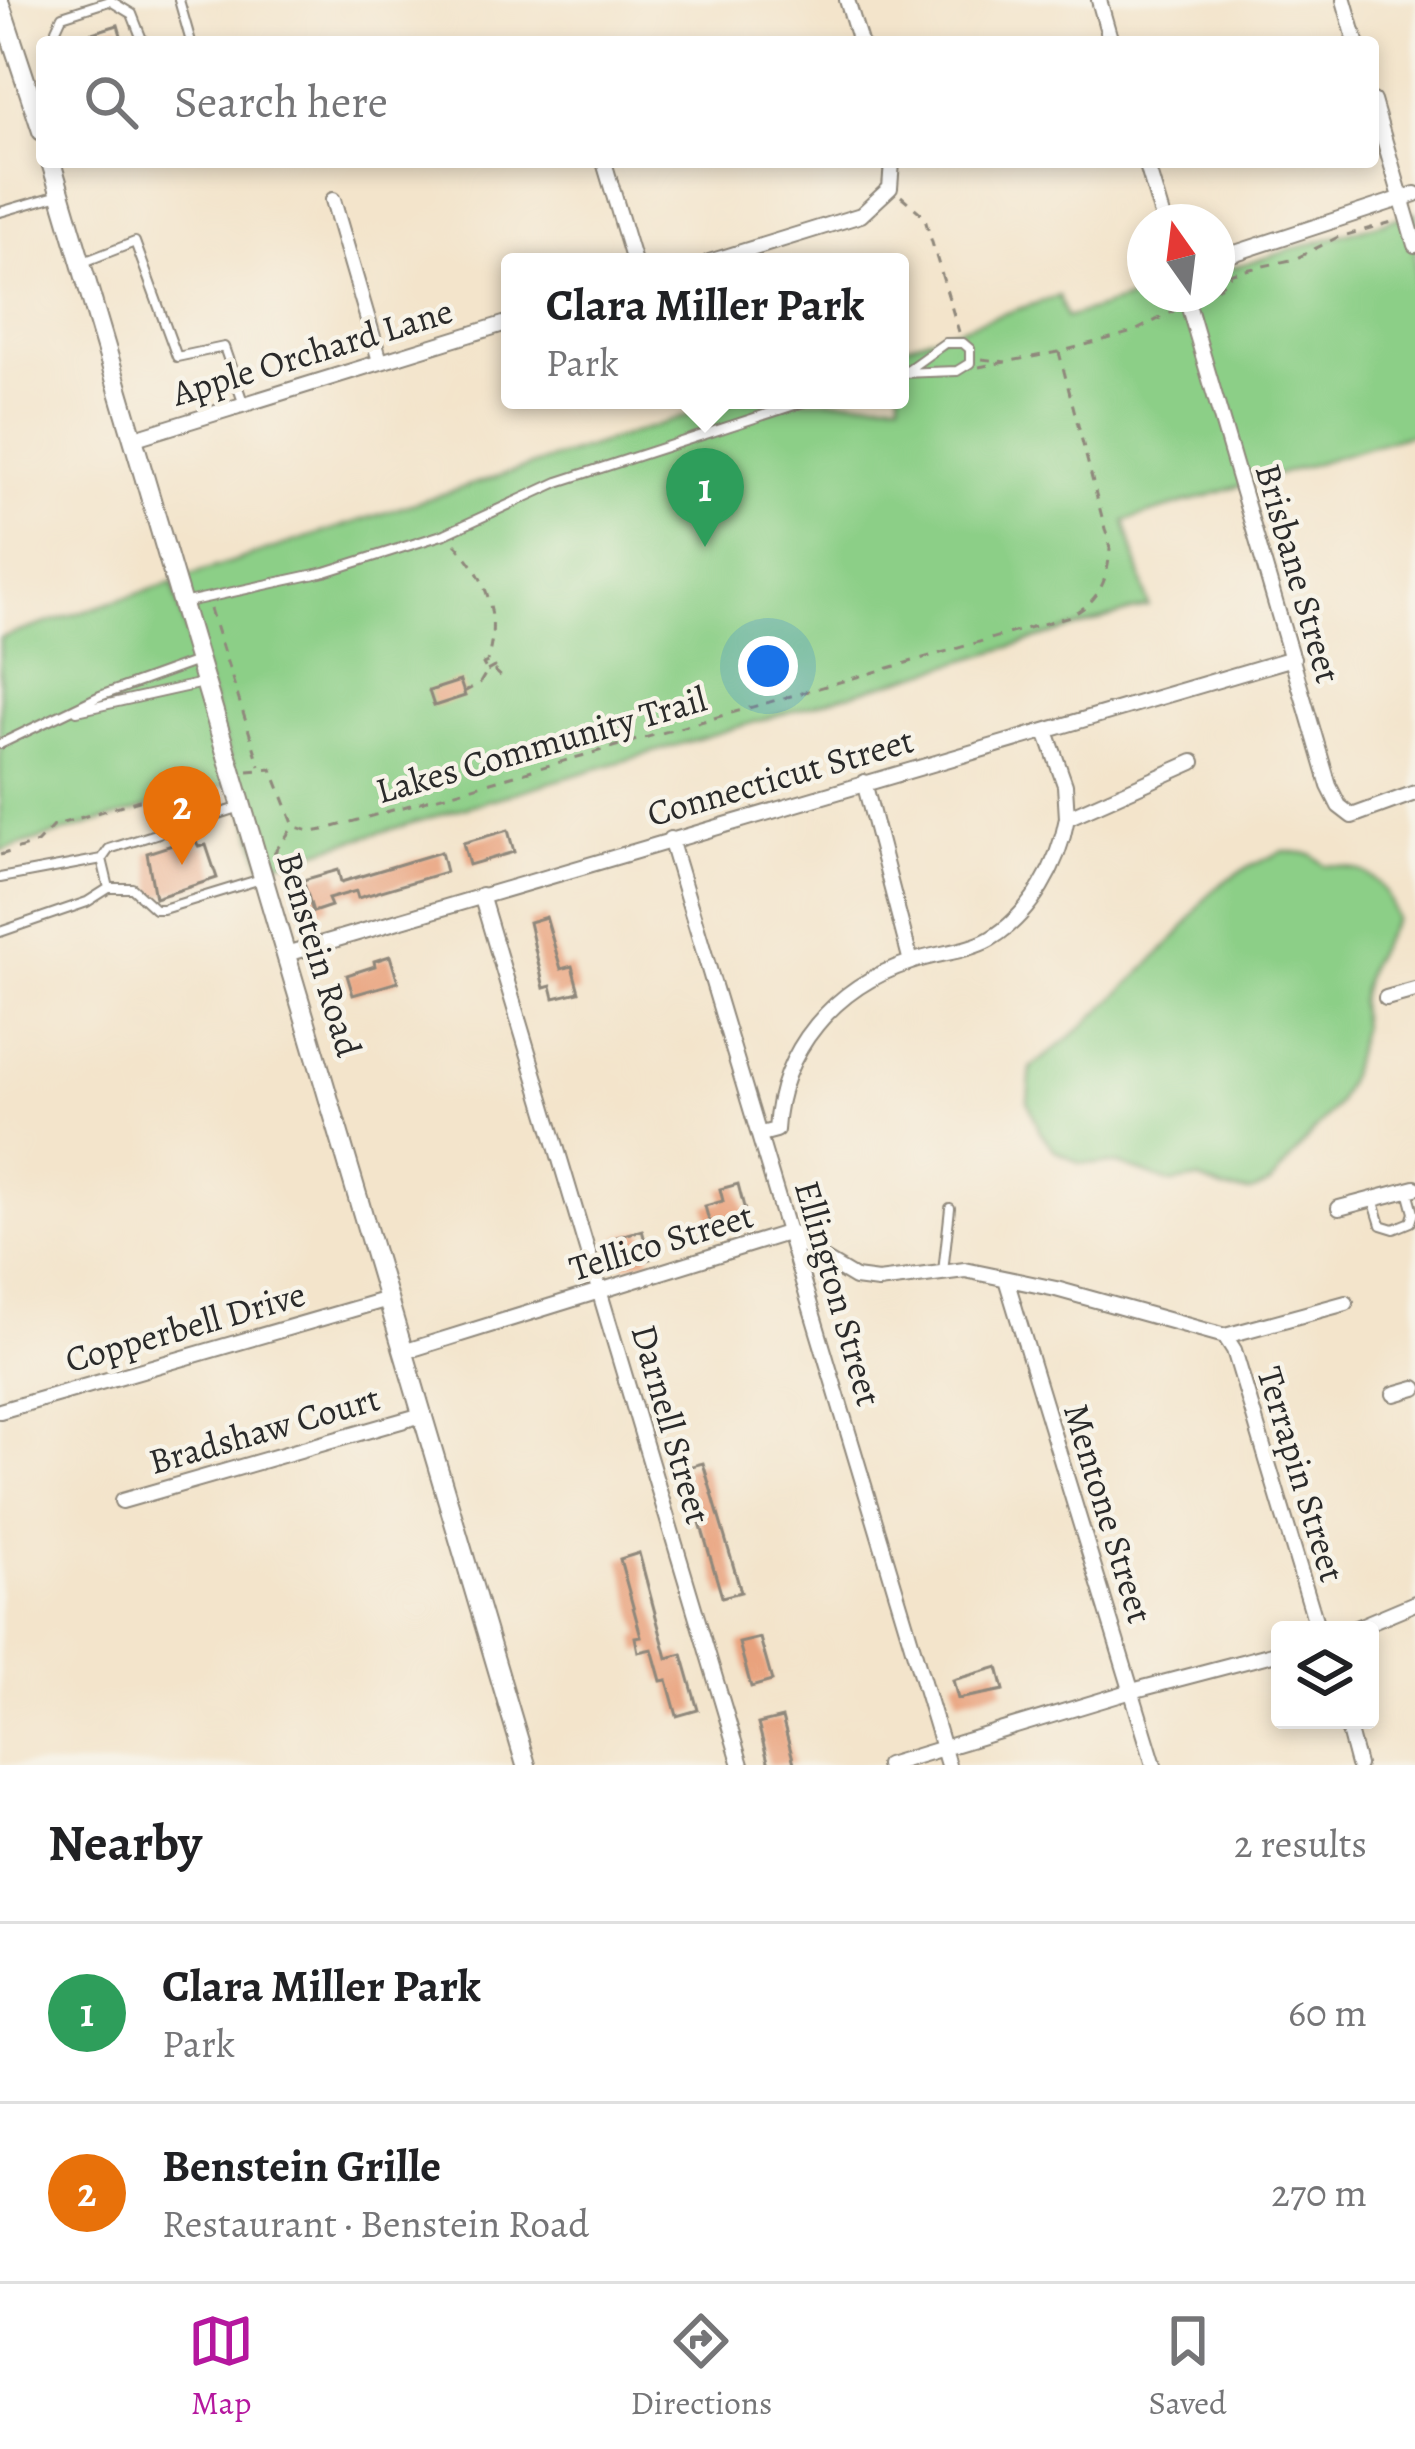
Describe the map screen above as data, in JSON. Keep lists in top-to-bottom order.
{
  "streets": {
    "street": [
      "Apple Orchard Lane",
      "Brisbane Street",
      "Connecticut Street",
      "Benstein Road",
      "Tellico Street",
      "Ellington Street",
      "Copperbell Drive",
      "Darnell Street",
      "Bradshaw Court",
      "Terrapin Street",
      "Mentone Street"
    ],
    "path": ["Lakes Community Trail"]
  },
  "crossings": [
    ["Apple Orchard Lane", "Benstein Road"],
    ["Brisbane Street", "Connecticut Street"],
    ["Connecticut Street", "Benstein Road"],
    ["Connecticut Street", "Ellington Street"],
    ["Connecticut Street", "Darnell Street"],
    ["Benstein Road", "Tellico Street"],
    ["Benstein Road", "Copperbell Drive"],
    ["Benstein Road", "Bradshaw Court"],
    ["Tellico Street", "Ellington Street"],
    ["Tellico Street", "Darnell Street"],
    ["Tellico Street", "Terrapin Street"],
    ["Tellico Street", "Mentone Street"]
  ],
  "north": "top",
  "page": {
    "search": "Search here",
    "popup": ["Clara Miller Park", "Park"],
    "pins": ["1", "2"],
    "heading": ["Nearby", "2 results"],
    "list": [
      {
        "mark": "1",
        "name": "Clara Miller Park",
        "note": "Park",
        "value": "60 m"
      },
      {
        "mark": "2",
        "name": "Benstein Grille",
        "note": "Restaurant · Benstein Road",
        "value": "270 m"
      }
    ],
    "nav": ["Map", "Directions", "Saved"]
  }
}
